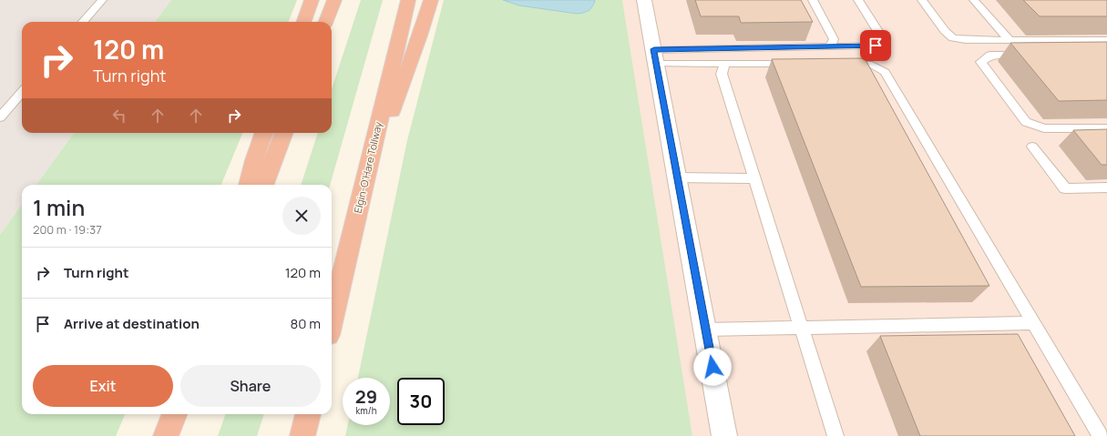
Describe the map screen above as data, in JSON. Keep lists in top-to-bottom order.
{
  "streets": {
    "highway": ["Elgin-O'Hare Tollway"]
  },
  "page": {
    "turn": ["120 m", "Turn right"],
    "heading": ["1 min", "200 m · 19:37"],
    "list": [
      {
        "name": "Turn right",
        "value": "120 m"
      },
      {
        "name": "Arrive at destination",
        "value": "80 m"
      }
    ],
    "buttons": ["Exit", "Share"],
    "speed": "29 km/h",
    "limit": "30"
  }
}
